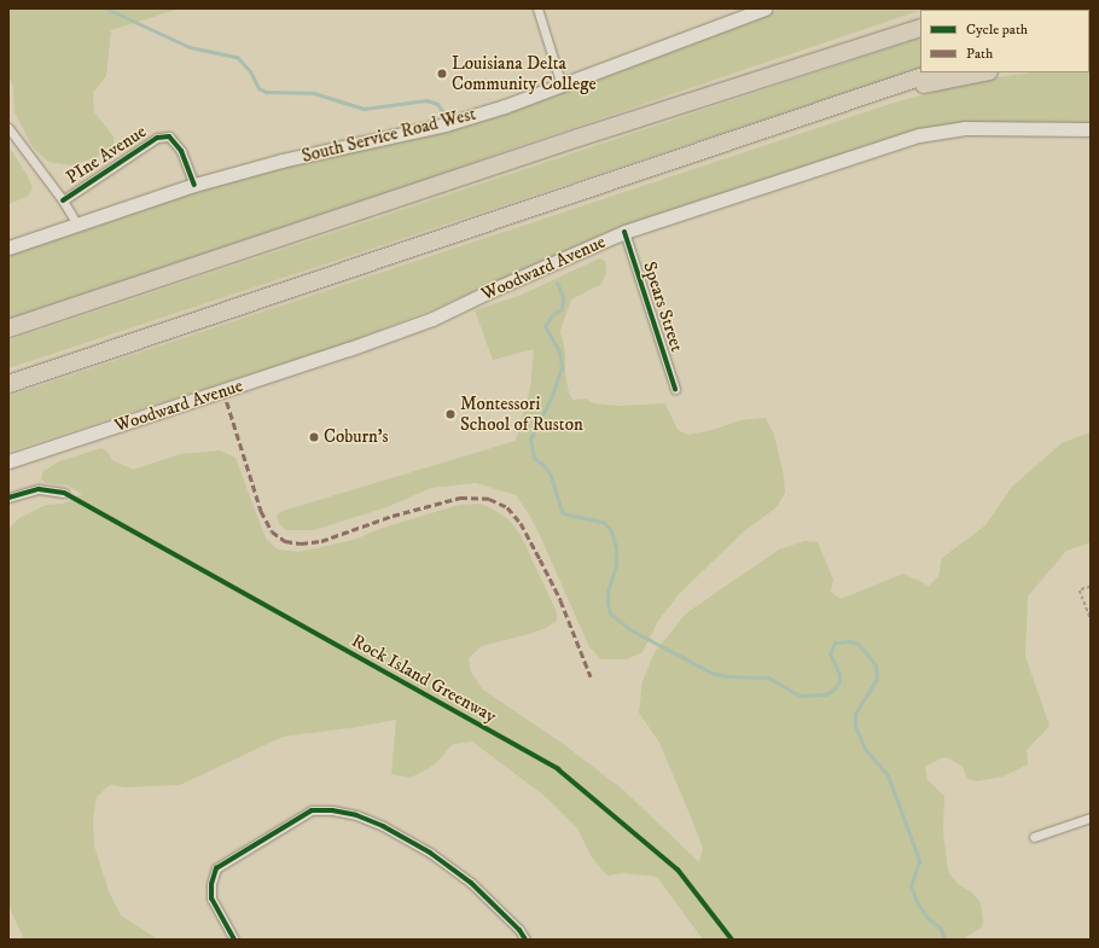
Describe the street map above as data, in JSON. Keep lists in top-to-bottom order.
{
  "streets": {
    "main road": ["South Service Road West", "Woodward Avenue"],
    "street": ["PIne Avenue", "Spears Street"],
    "cycle path": ["Rock Island Greenway"]
  },
  "crossings": [
    ["South Service Road West", "PIne Avenue"],
    ["Woodward Avenue", "Spears Street"]
  ],
  "places": ["Louisiana Delta Community College", "Montessori School of Ruston", "Coburn's"],
  "legend": ["Cycle path", "Path"]
}
